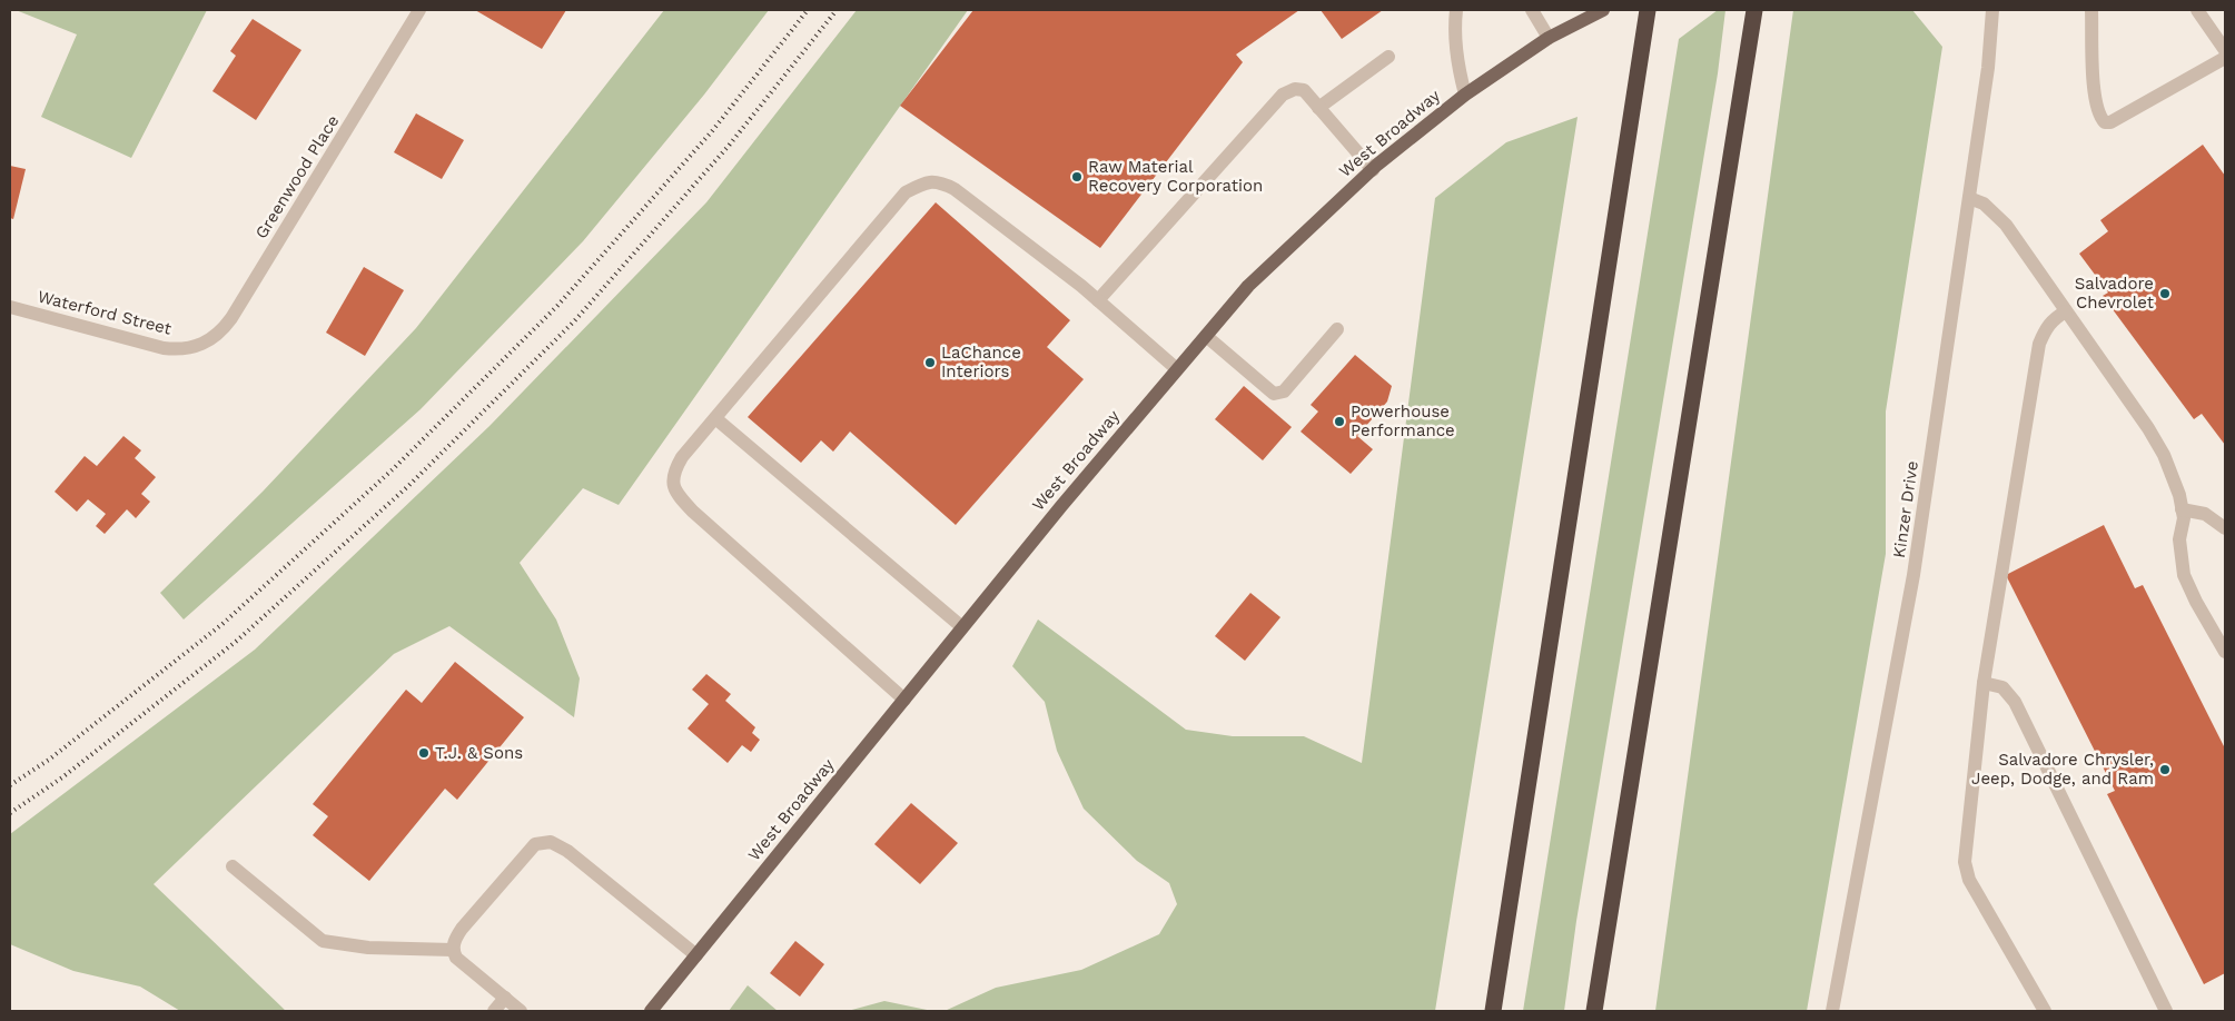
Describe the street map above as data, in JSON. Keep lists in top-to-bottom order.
{
  "streets": {
    "main road": ["West Broadway"],
    "street": ["Greenwood Place", "Waterford Street", "Kinzer Drive"]
  },
  "crossings": [
    ["Greenwood Place", "Waterford Street"]
  ],
  "places": [
    "Raw Material Recovery Corporation",
    "Salvadore Chevrolet",
    "LaChance Interiors",
    "Powerhouse Performance",
    "T.J. & Sons",
    "Salvadore Chrysler, Jeep, Dodge, and Ram"
  ]
}
